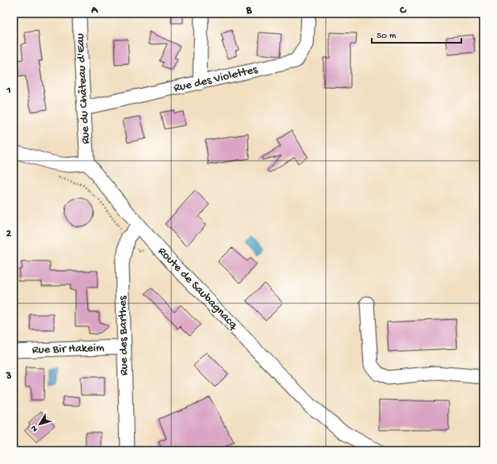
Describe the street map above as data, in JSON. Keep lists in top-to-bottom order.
{
  "streets": {
    "street": [
      "Rue des Violettes",
      "Rue du Château d'Eau",
      "Route de Saubagnacq",
      "Rue des Barthes",
      "Rue Bir Hakeim"
    ]
  },
  "crossings": [
    ["Rue des Violettes", "Rue du Château d'Eau"],
    ["Rue du Château d'Eau", "Route de Saubagnacq"],
    ["Route de Saubagnacq", "Rue des Barthes"],
    ["Rue des Barthes", "Rue Bir Hakeim"]
  ],
  "scale_bar": "50 m",
  "north": "bottom left",
  "grid": {
    "columns": ["A", "B", "C"],
    "rows": ["1", "2", "3"]
  }
}
